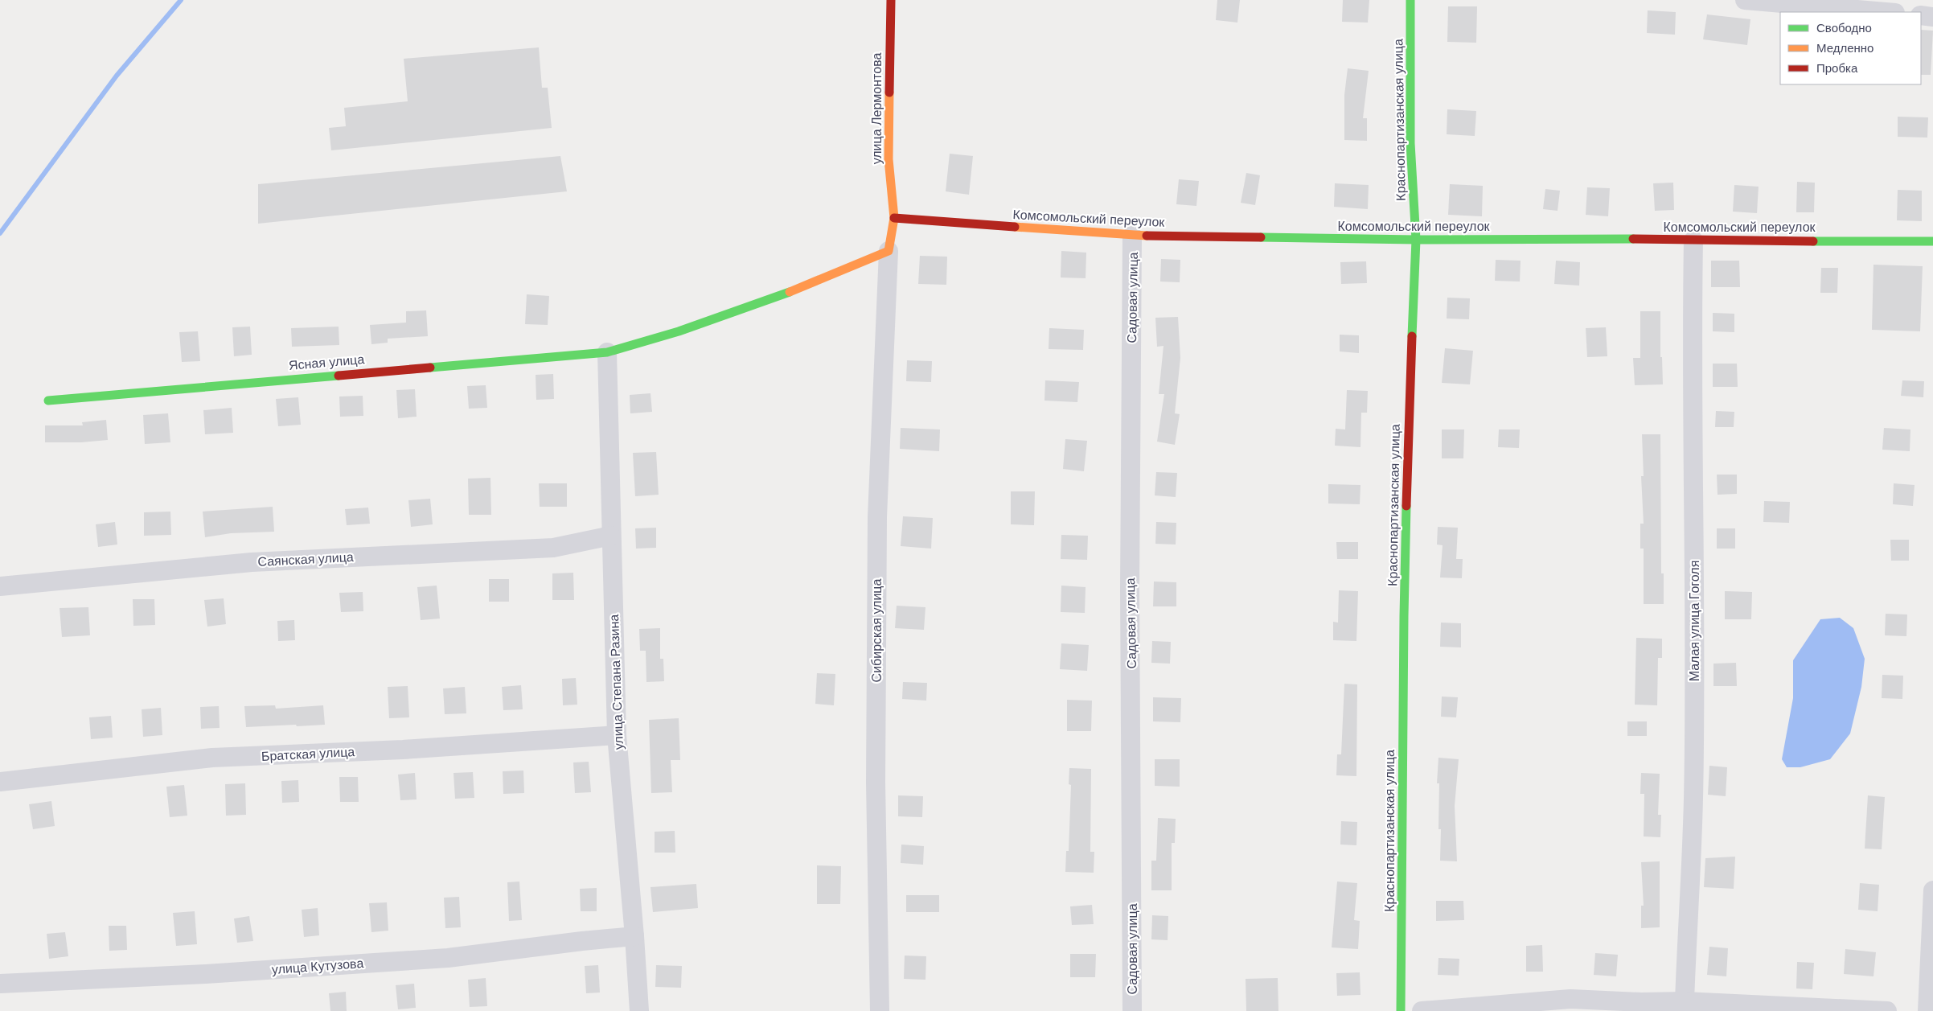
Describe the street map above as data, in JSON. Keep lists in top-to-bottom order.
{
  "streets": {
    "street": [
      "улица Лермонтова",
      "Краснопартизанская улица",
      "Комсомольский переулок",
      "Садовая улица",
      "Ясная улица",
      "Саянская улица",
      "Малая улица Гоголя",
      "Сибирская улица",
      "улица Степана Разина",
      "Братская улица",
      "улица Кутузова"
    ]
  },
  "crossings": [
    ["улица Лермонтова", "Комсомольский переулок"],
    ["улица Лермонтова", "Ясная улица"],
    ["улица Лермонтова", "Сибирская улица"],
    ["Краснопартизанская улица", "Комсомольский переулок"],
    ["Комсомольский переулок", "Садовая улица"],
    ["Комсомольский переулок", "Малая улица Гоголя"],
    ["Ясная улица", "Сибирская улица"],
    ["Ясная улица", "улица Степана Разина"],
    ["Саянская улица", "улица Степана Разина"],
    ["улица Степана Разина", "Братская улица"],
    ["улица Степана Разина", "улица Кутузова"]
  ],
  "legend": ["Свободно", "Медленно", "Пробка"]
}
